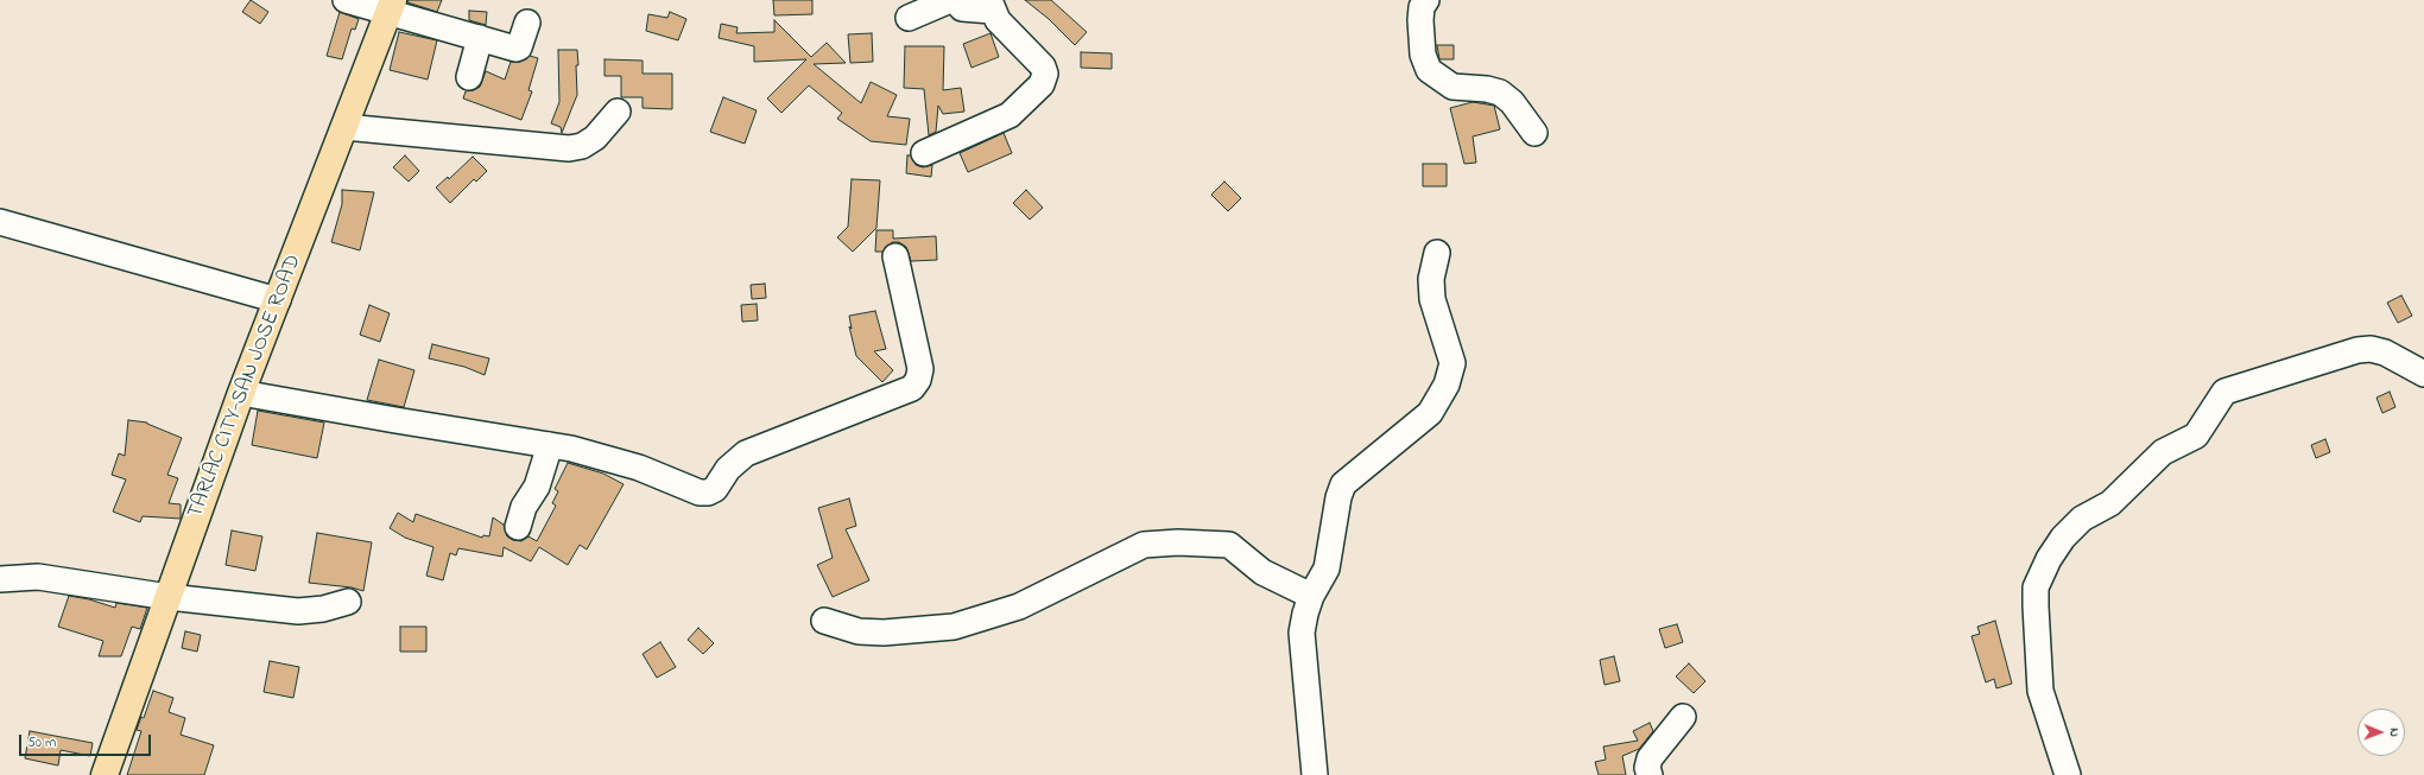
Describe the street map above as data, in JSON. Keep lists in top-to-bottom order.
{
  "streets": {
    "main road": ["TARLAC CITY-SAN JOSE ROAD"]
  },
  "scale_bar": "50 m",
  "north": "right"
}
